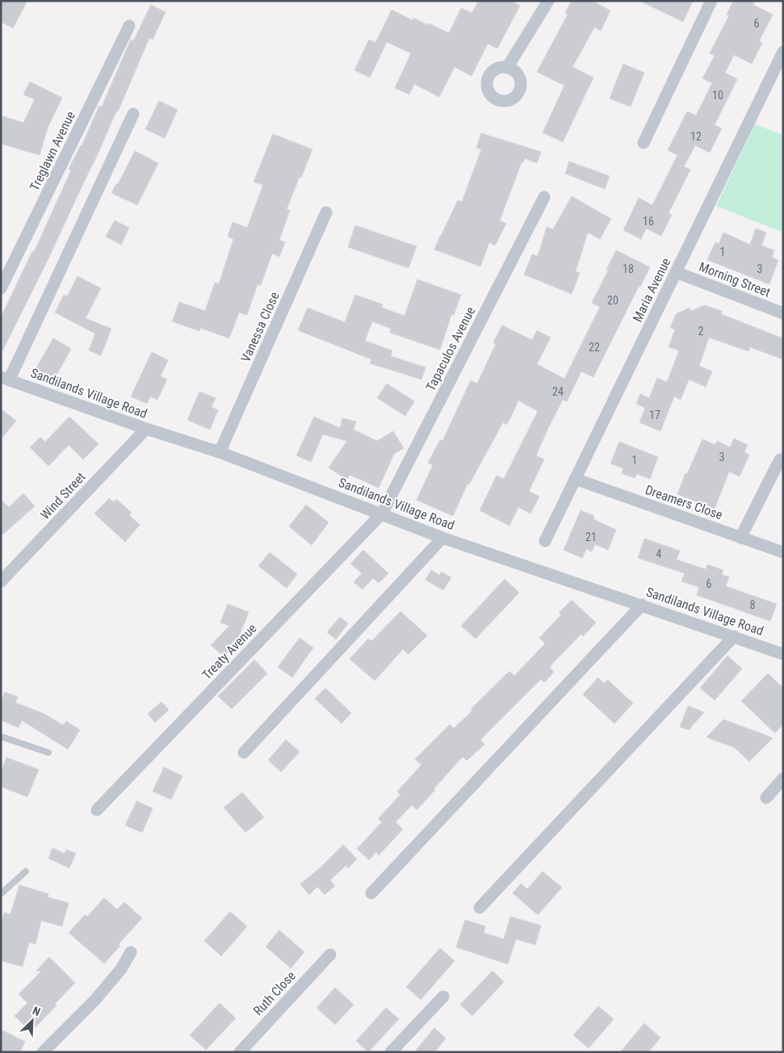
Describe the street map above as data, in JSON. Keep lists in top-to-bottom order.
{
  "streets": {
    "street": [
      "Treglawn Avenue",
      "Morning Street",
      "Maria Avenue",
      "Vanessa Close",
      "Tapaculos Avenue",
      "Sandilands Village Road",
      "Wind Street",
      "Dreamers Close",
      "Treaty Avenue",
      "Ruth Close"
    ]
  },
  "crossings": [
    ["Morning Street", "Maria Avenue"],
    ["Maria Avenue", "Dreamers Close"],
    ["Vanessa Close", "Sandilands Village Road"],
    ["Tapaculos Avenue", "Sandilands Village Road"],
    ["Tapaculos Avenue", "Treaty Avenue"],
    ["Sandilands Village Road", "Wind Street"],
    ["Sandilands Village Road", "Treaty Avenue"]
  ],
  "house_numbers": [
    "6",
    "10",
    "12",
    "16",
    "1",
    "18",
    "3",
    "20",
    "2",
    "22",
    "24",
    "17",
    "3",
    "1",
    "21",
    "4",
    "6",
    "8"
  ],
  "north": "top right"
}
